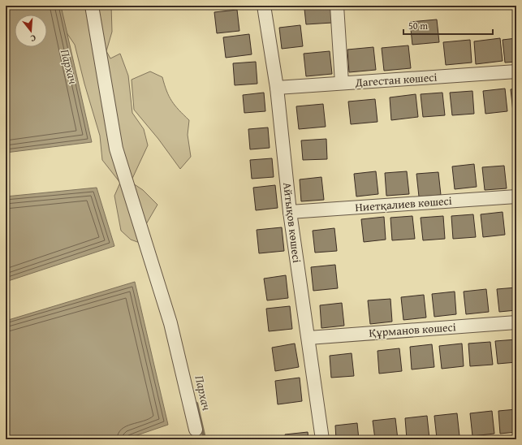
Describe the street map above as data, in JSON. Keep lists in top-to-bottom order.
{
  "streets": {
    "street": [
      "Дагестан көшесі",
      "Ниетқалиев көшесі",
      "Айтықов көшесі",
      "Құрманов көшесі"
    ]
  },
  "crossings": [
    ["Дагестан көшесі", "Айтықов көшесі"],
    ["Ниетқалиев көшесі", "Айтықов көшесі"],
    ["Айтықов көшесі", "Құрманов көшесі"]
  ],
  "water": ["Пархач"],
  "scale_bar": "50 m",
  "north": "bottom"
}
